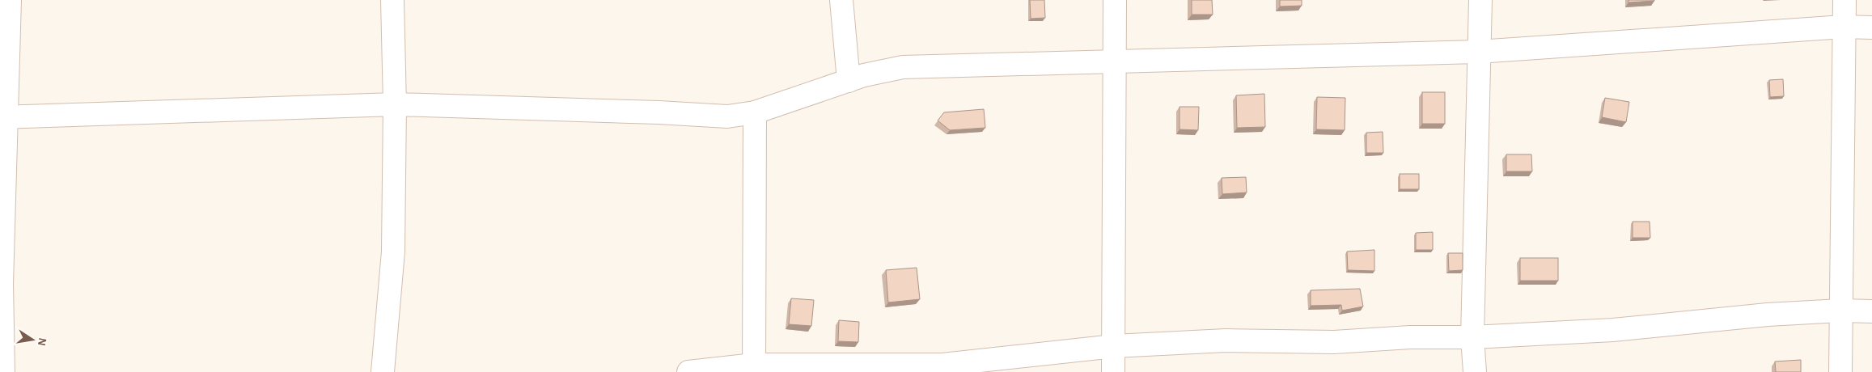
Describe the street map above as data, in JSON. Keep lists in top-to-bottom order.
{
  "north": "right"
}
